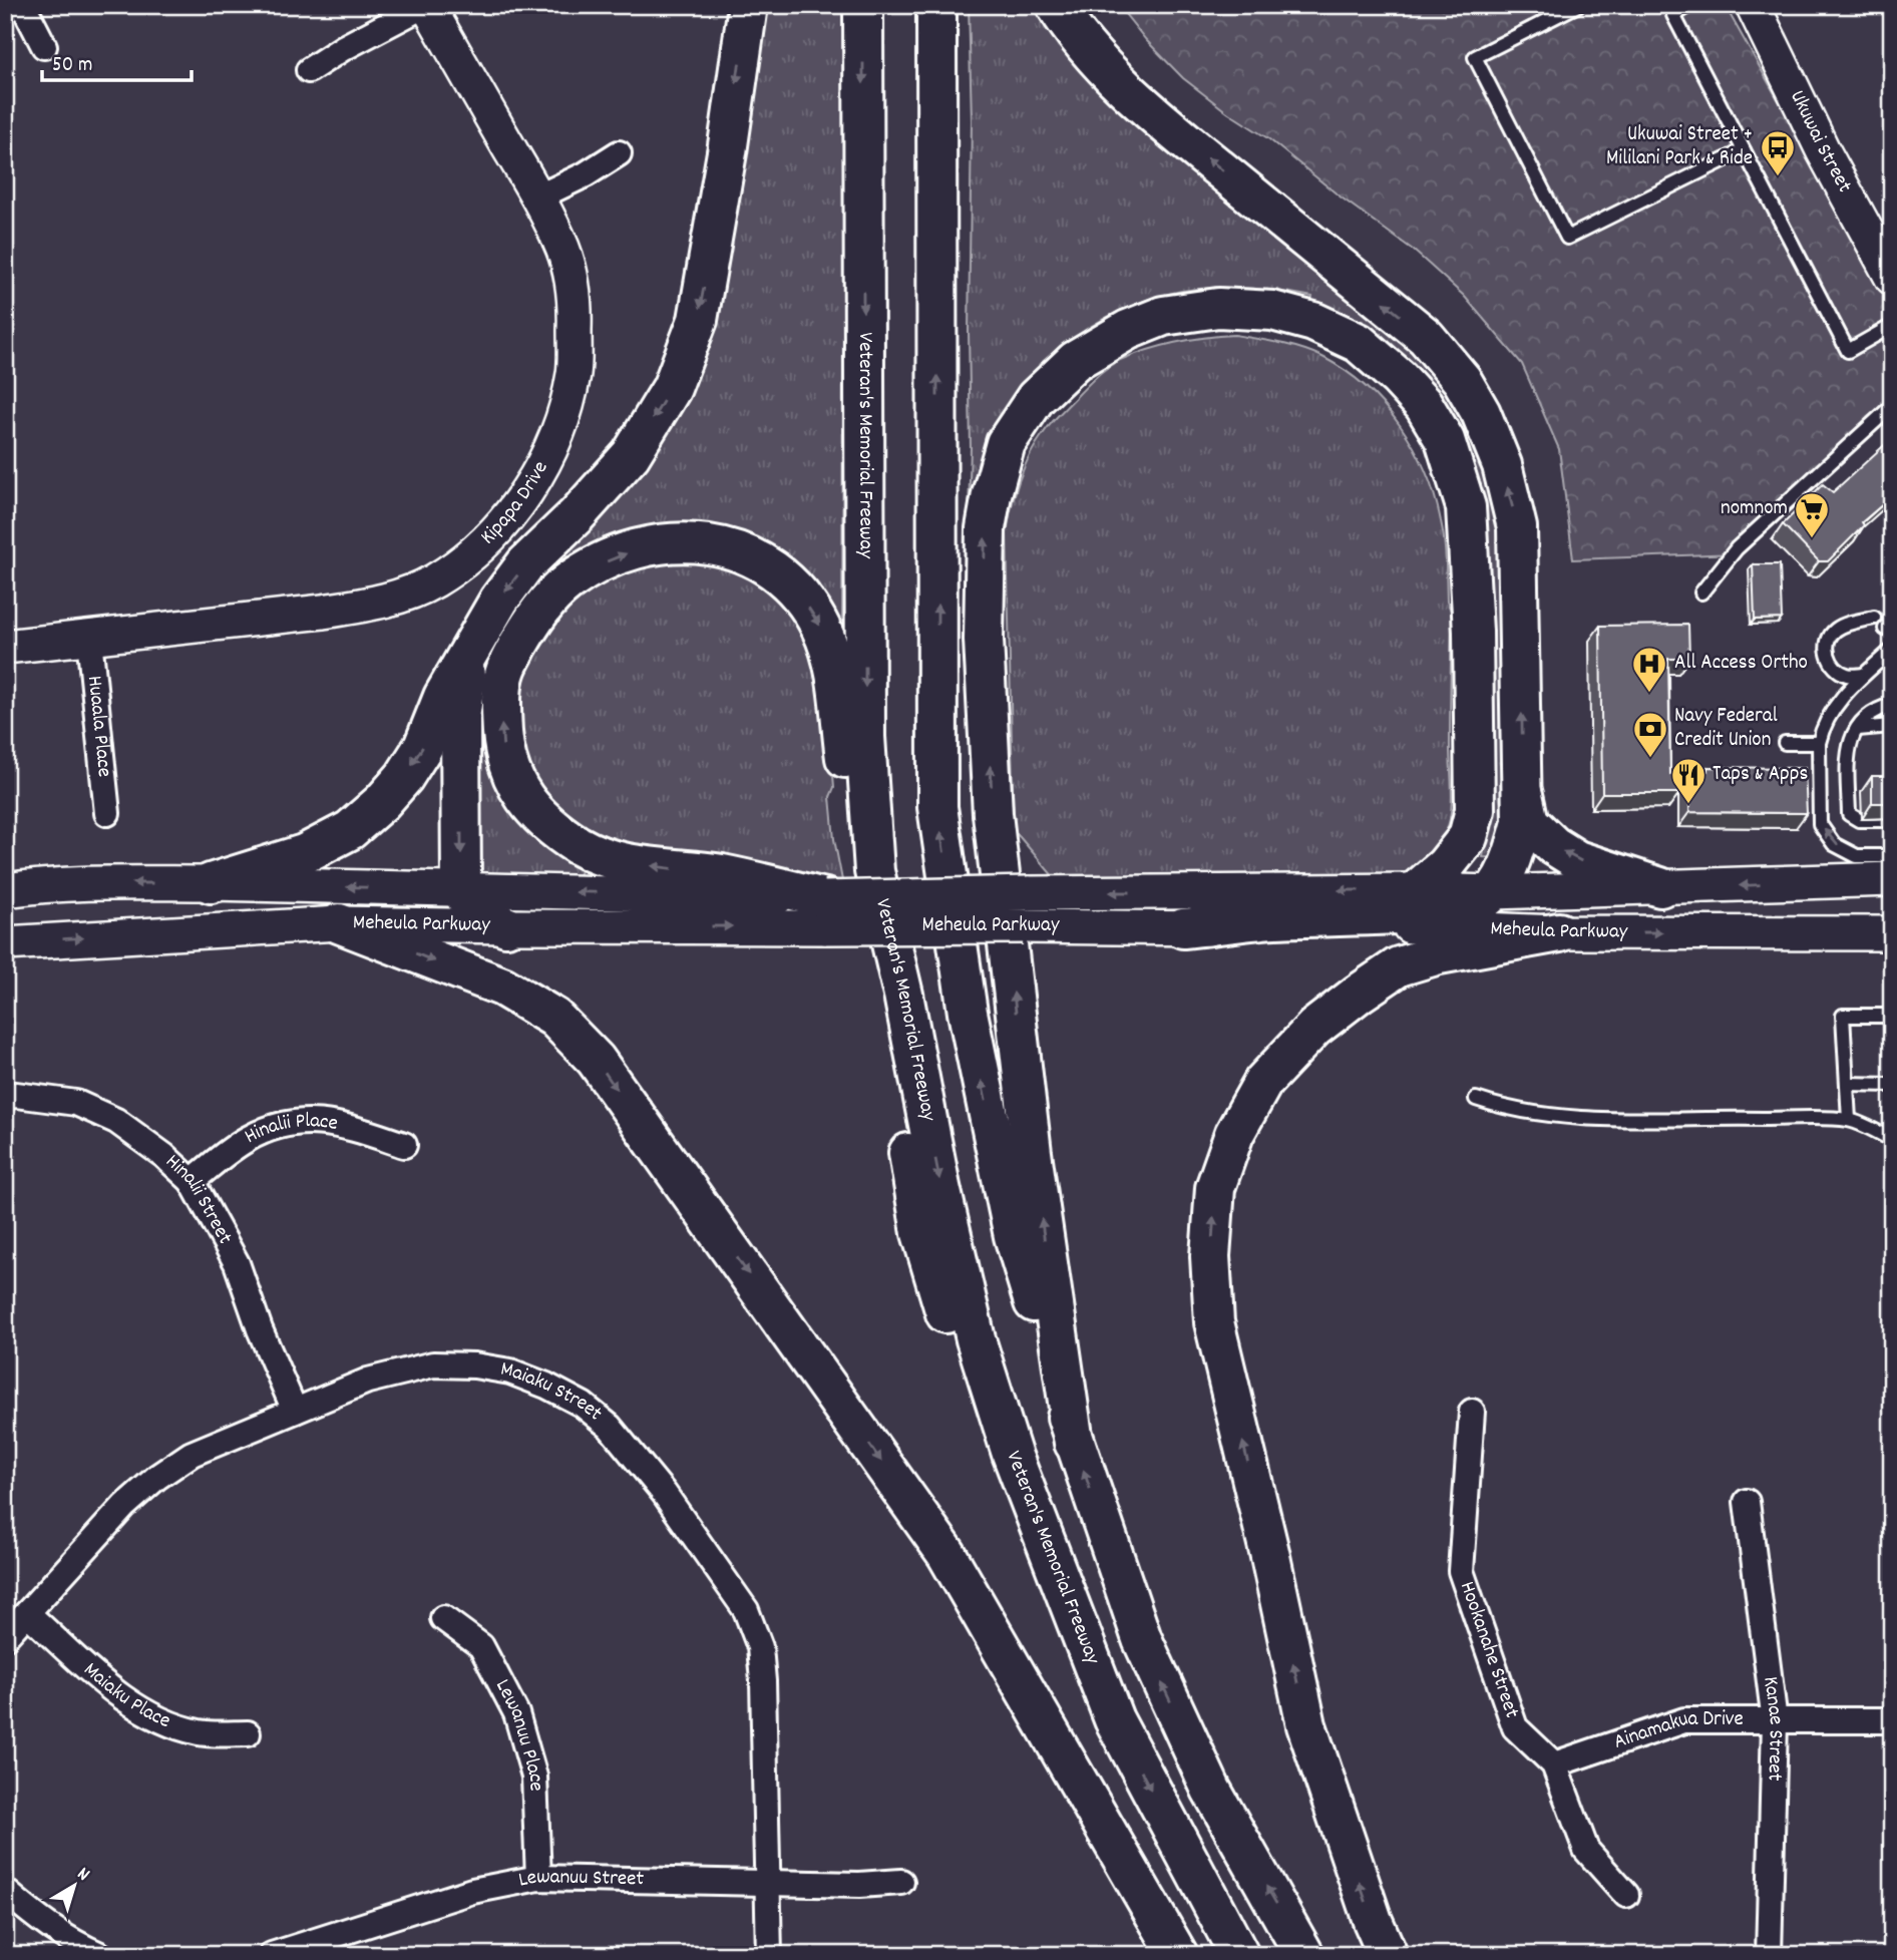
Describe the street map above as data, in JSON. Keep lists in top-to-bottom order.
{
  "streets": {
    "highway": ["Veteran's Memorial Freeway"],
    "main road": ["Ukuwai Street", "Kipapa Drive", "Meheula Parkway"],
    "street": [
      "Huaala Place",
      "Hinalii Place",
      "Hinalii Street",
      "Maiaku Street",
      "Hookanahe Street",
      "Maiaku Place",
      "Kanae Street",
      "Ainamakua Drive",
      "Lewanuu Place",
      "Lewanuu Street"
    ]
  },
  "crossings": [
    ["Kipapa Drive", "Huaala Place"],
    ["Hinalii Place", "Hinalii Street"],
    ["Hinalii Street", "Maiaku Street"],
    ["Maiaku Street", "Maiaku Place"],
    ["Maiaku Street", "Lewanuu Street"],
    ["Hookanahe Street", "Ainamakua Drive"],
    ["Kanae Street", "Ainamakua Drive"],
    ["Lewanuu Place", "Lewanuu Street"]
  ],
  "places": {
    "bus stop": ["Ukuwai Street + Mililani Park & Ride"],
    "supermarket": ["nomnom"],
    "hospital": ["All Access Ortho"],
    "bank": ["Navy Federal Credit Union"],
    "restaurant": ["Taps & Apps"]
  },
  "scale_bar": "50 m",
  "north": "top right"
}
